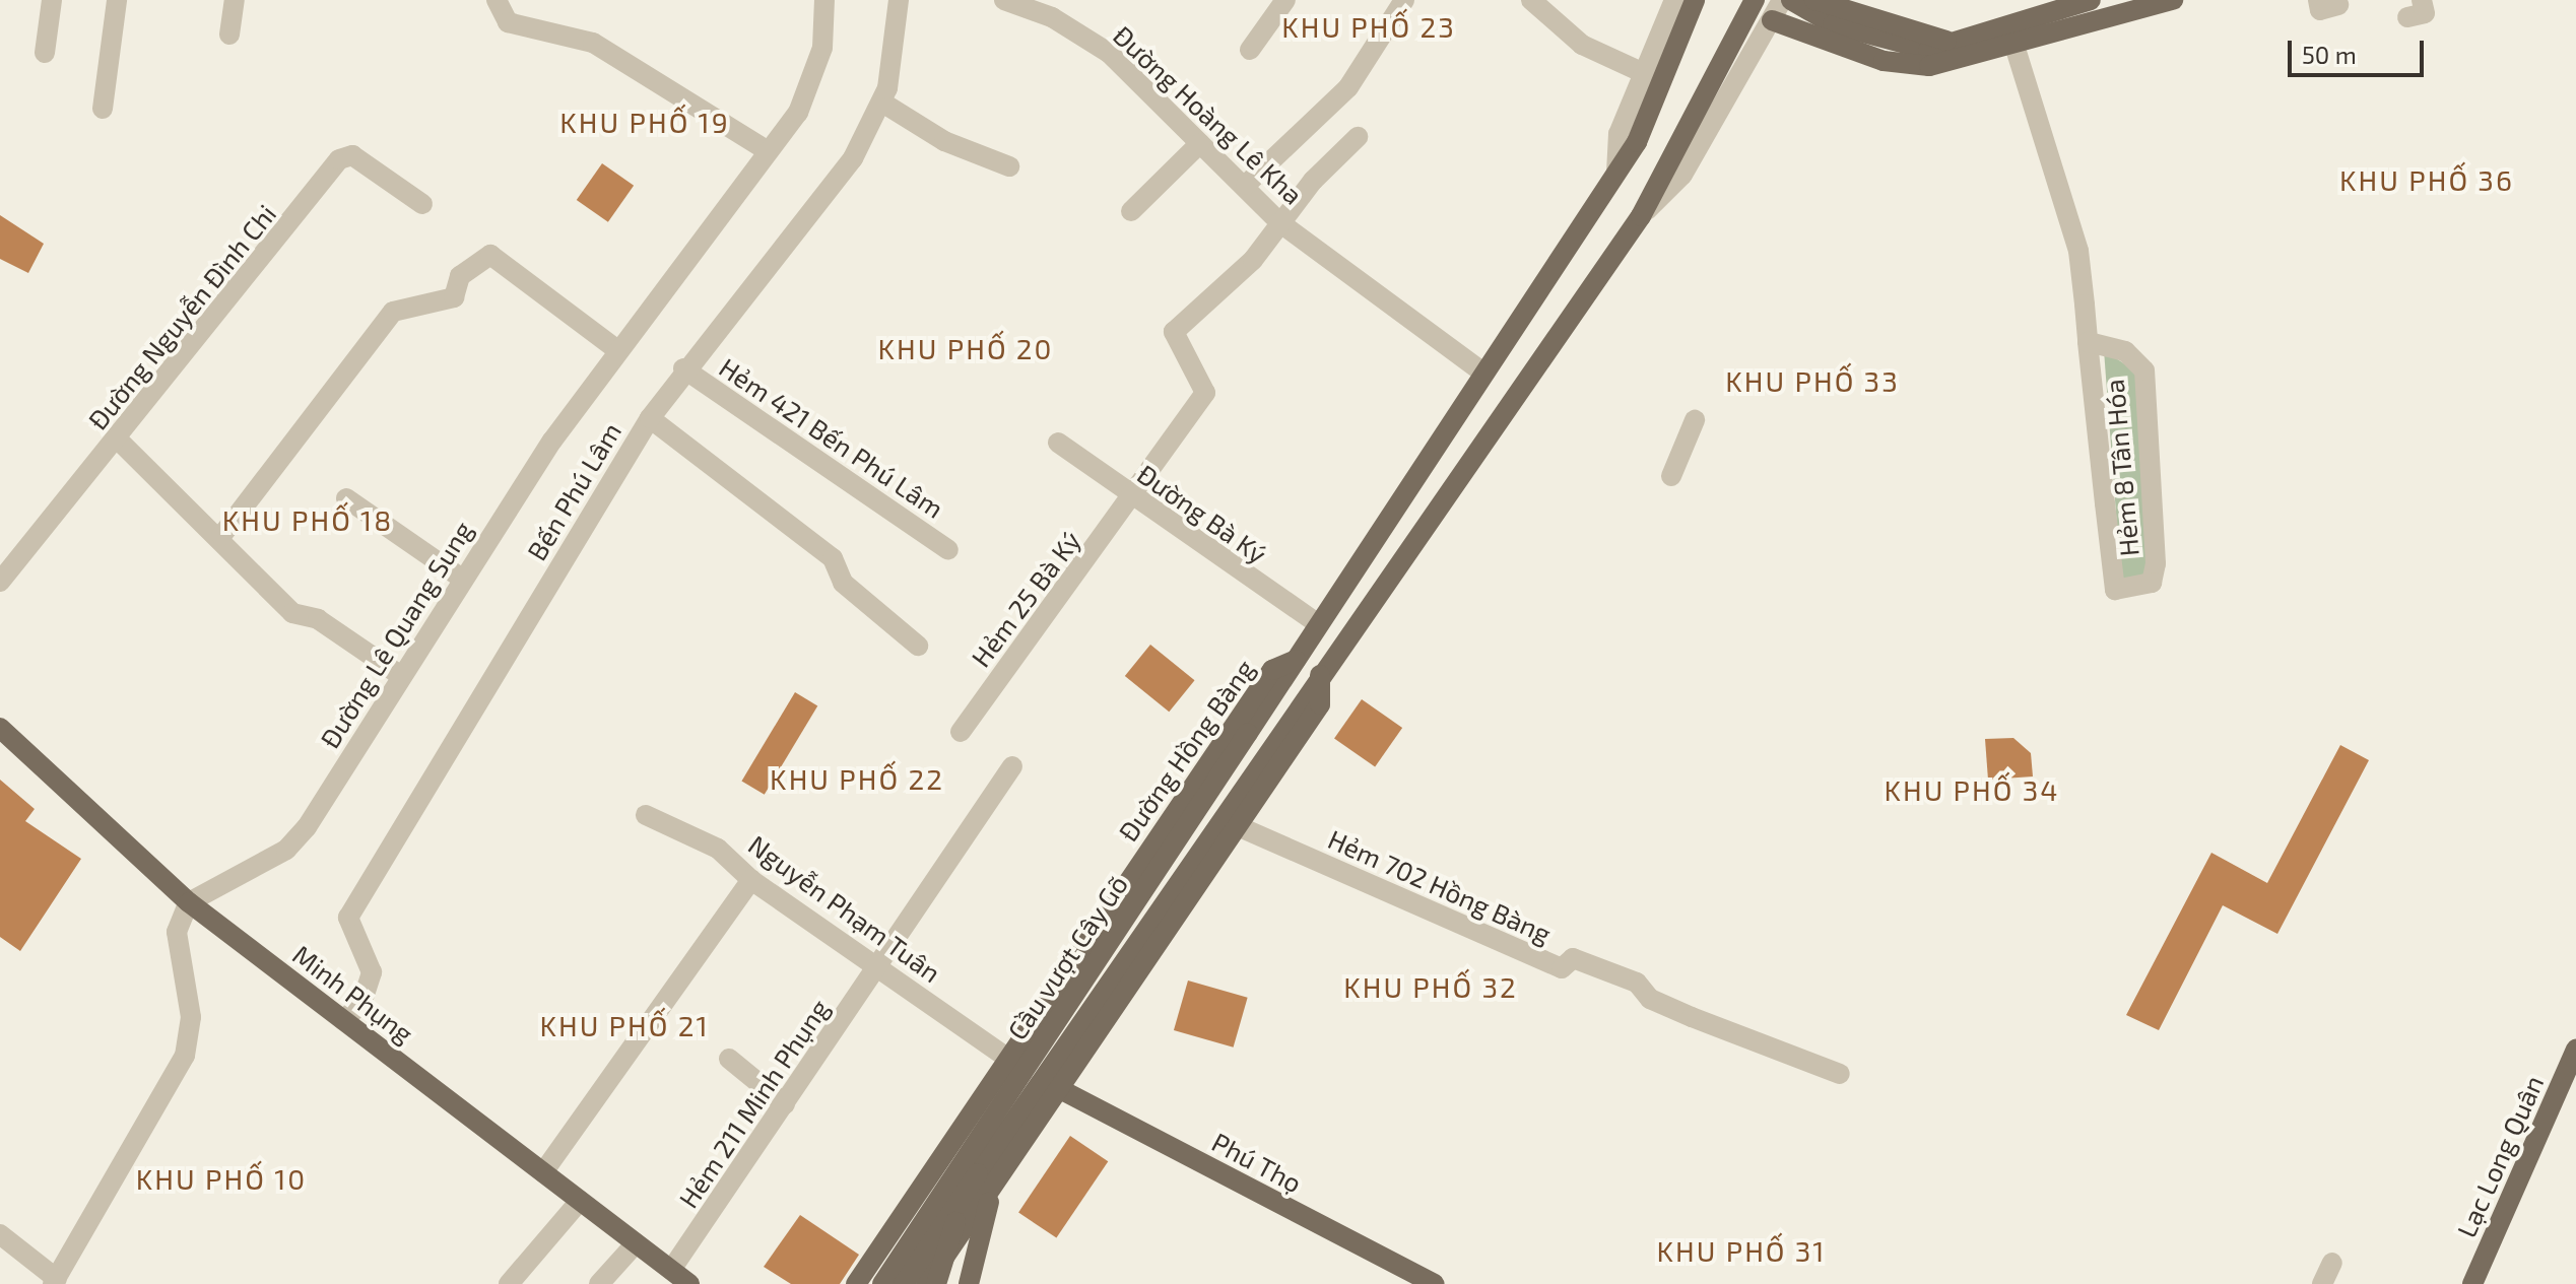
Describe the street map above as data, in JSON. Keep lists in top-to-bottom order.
{
  "streets": {
    "main road": [
      "Đường Hồng Bàng",
      "Cầu vượt Cây Gõ",
      "Minh Phụng",
      "Lạc Long Quân",
      "Phú Thọ"
    ],
    "street": [
      "Đường Hoàng Lê Kha",
      "Đường Nguyễn Đình Chi",
      "Hẻm 421 Bến Phú Lâm",
      "Hẻm 8 Tân Hóa",
      "Bến Phú Lâm",
      "Đường Bà Ký",
      "Hẻm 25 Bà Ký",
      "Đường Lê Quang Sung",
      "Hẻm 702 Hồng Bàng",
      "Nguyễn Phạm Tuân",
      "Hẻm 211 Minh Phụng"
    ]
  },
  "crossings": [
    ["Đường Hoàng Lê Kha", "Hẻm 25 Bà Ký"],
    ["Đường Hoàng Lê Kha", "Đường Hồng Bàng"],
    ["Hẻm 421 Bến Phú Lâm", "Bến Phú Lâm"],
    ["Bến Phú Lâm", "Minh Phụng"],
    ["Đường Bà Ký", "Hẻm 25 Bà Ký"],
    ["Đường Bà Ký", "Đường Hồng Bàng"],
    ["Đường Lê Quang Sung", "Minh Phụng"],
    ["Đường Hồng Bàng", "Nguyễn Phạm Tuân"],
    ["Đường Hồng Bàng", "Cầu vượt Cây Gõ"],
    ["Nguyễn Phạm Tuân", "Hẻm 211 Minh Phụng"],
    ["Minh Phụng", "Hẻm 211 Minh Phụng"]
  ],
  "districts": [
    "KHU PHỐ 23",
    "KHU PHỐ 19",
    "KHU PHỐ 36",
    "KHU PHỐ 20",
    "KHU PHỐ 33",
    "KHU PHỐ 18",
    "KHU PHỐ 22",
    "KHU PHỐ 34",
    "KHU PHỐ 32",
    "KHU PHỐ 21",
    "KHU PHỐ 10",
    "KHU PHỐ 31"
  ],
  "scale_bar": "50 m"
}
